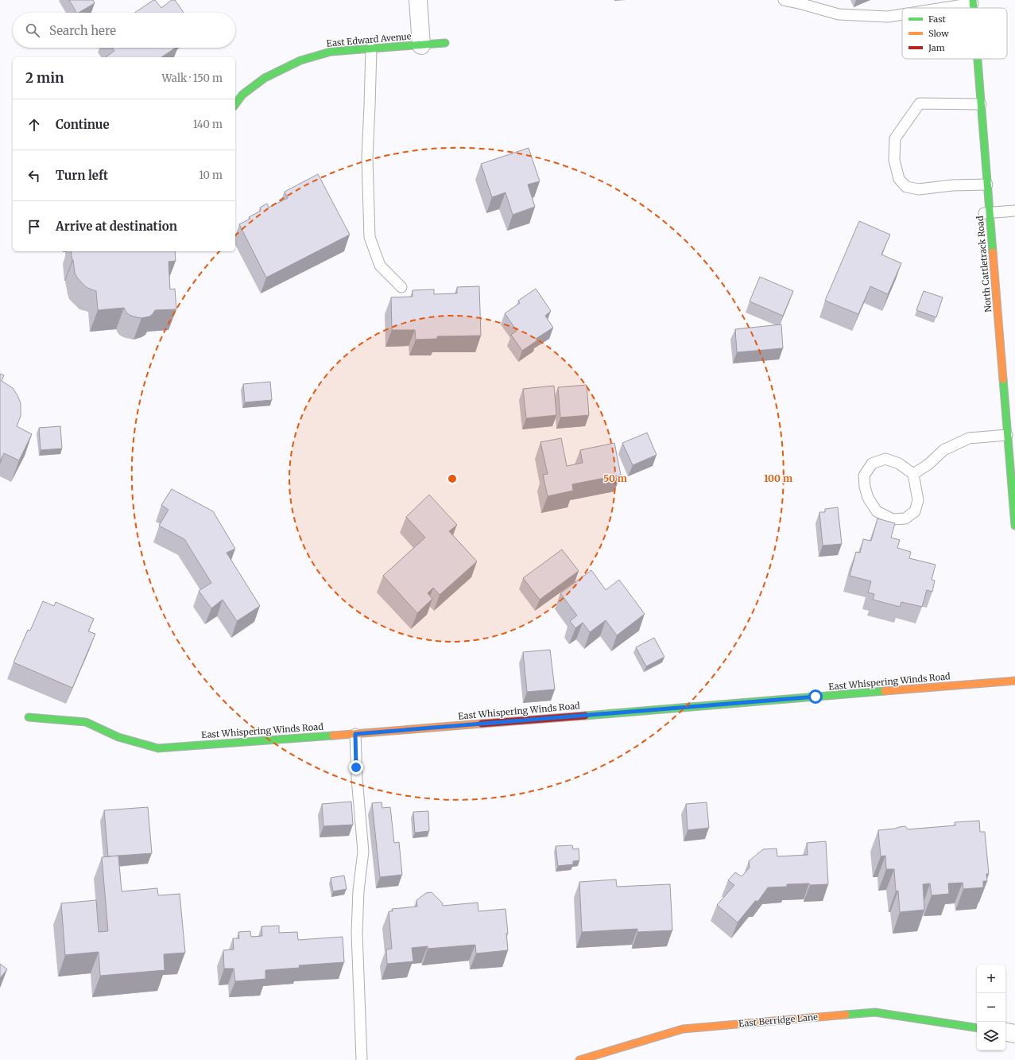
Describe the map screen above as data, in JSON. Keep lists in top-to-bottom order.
{
  "streets": {
    "street": [
      "East Edward Avenue",
      "North Cattletrack Road",
      "East Whispering Winds Road",
      "East Berridge Lane"
    ]
  },
  "legend": ["Fast", "Slow", "Jam"],
  "page": {
    "search": "Search here",
    "heading": ["2 min", "Walk · 150 m"],
    "list": [
      ["Continue", "140 m"],
      ["Turn left", "10 m"],
      "Arrive at destination"
    ],
    "map_buttons": ["+", "−"]
  },
  "rings": ["50 m", "100 m"]
}
